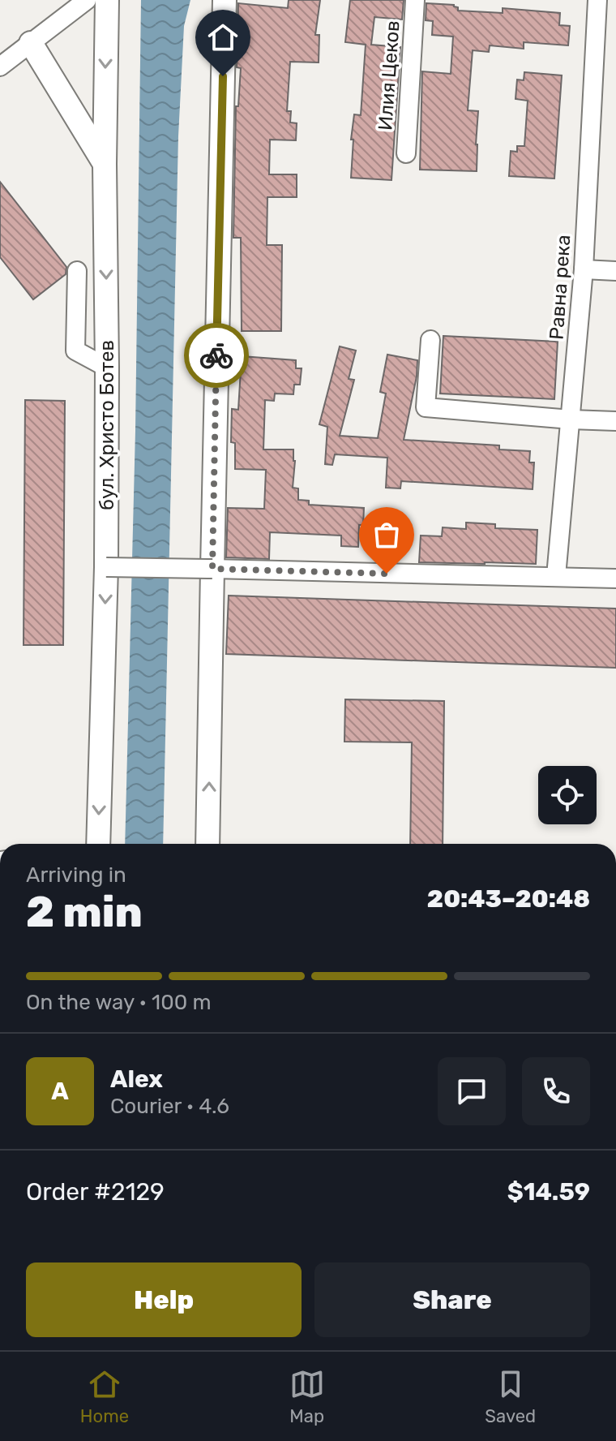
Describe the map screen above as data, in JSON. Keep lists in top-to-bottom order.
{
  "streets": {
    "main road": ["бул. Христо Ботев"],
    "street": ["Илия Цеков", "Равна река"]
  },
  "page": {
    "heading": ["2 min", "Arriving in", "20:43–20:48"],
    "panel": [
      "Alex",
      "Courier · 4.6",
      "Order #2129",
      "$14.59"
    ],
    "bar": "On the way · 100 m",
    "round": "A",
    "buttons": ["Help", "Share"],
    "tabs": ["Home", "Map", "Saved"]
  }
}
